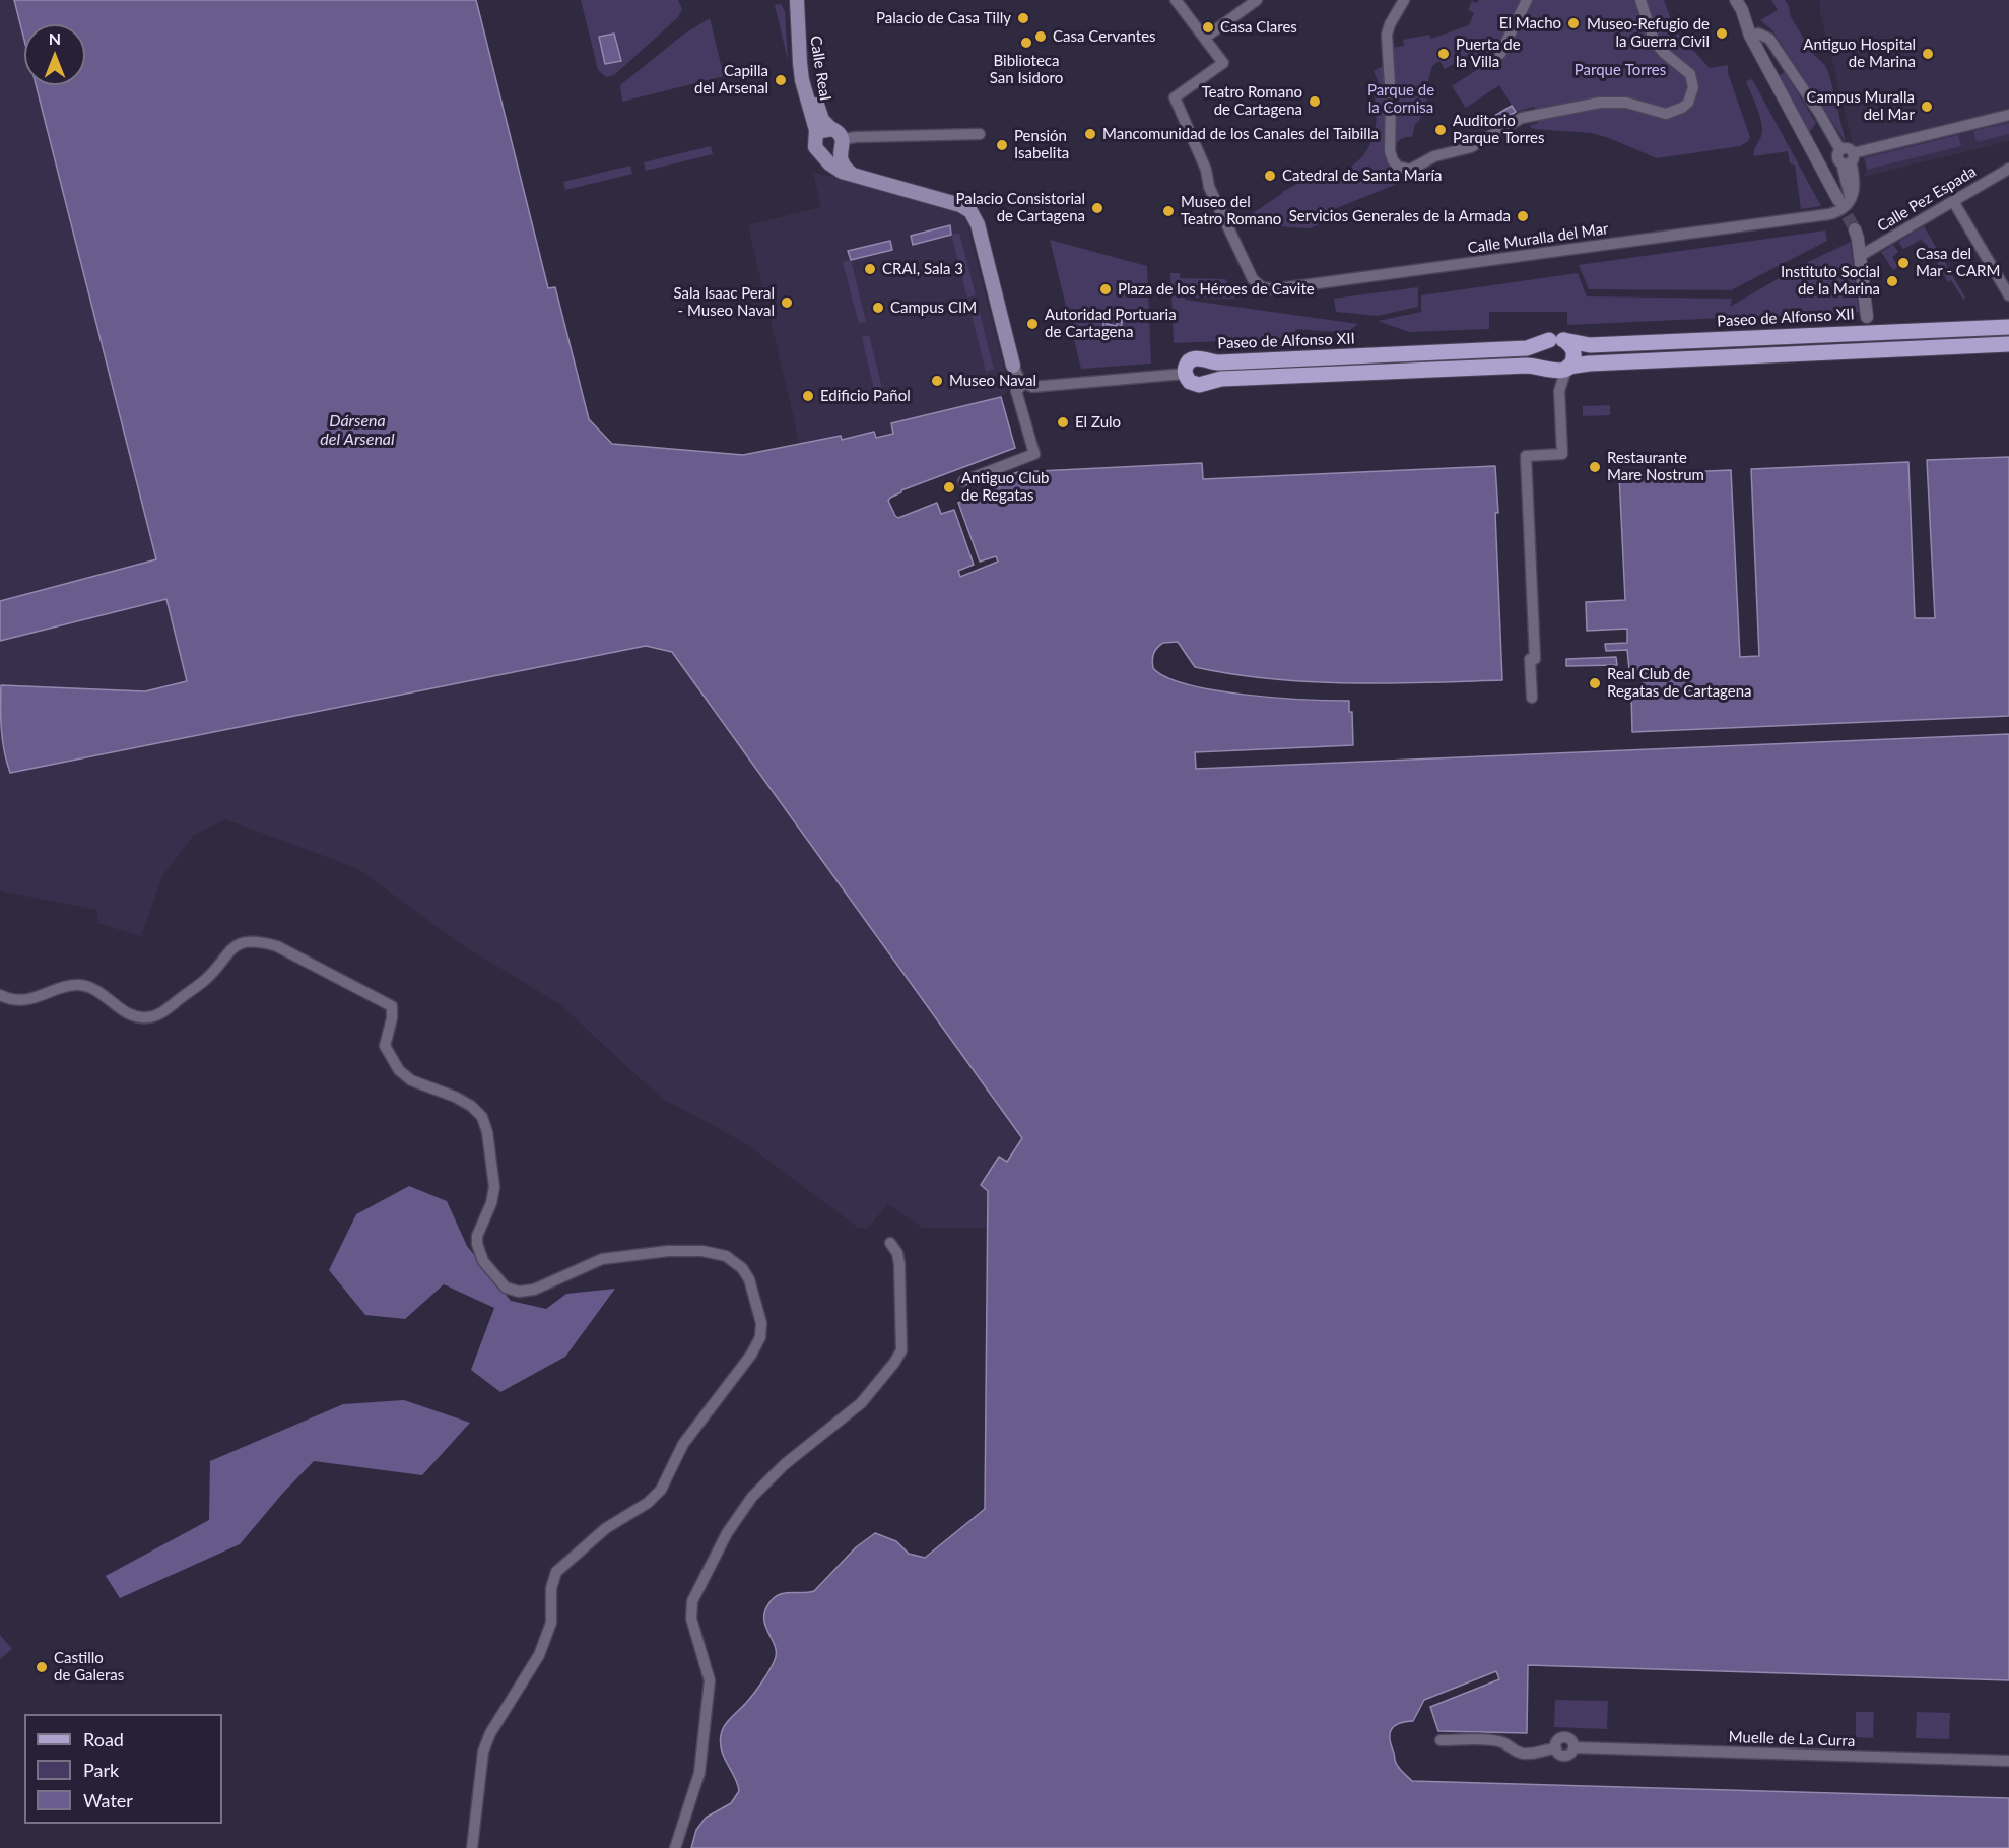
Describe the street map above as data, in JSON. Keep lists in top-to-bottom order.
{
  "streets": {
    "main road": ["Calle Real", "Paseo de Alfonso XII"],
    "street": ["Calle Pez Espada", "Calle Muralla del Mar", "Muelle de La Curra"]
  },
  "water": ["Dársena del Arsenal"],
  "parks": ["Parque Torres", "Parque de la Cornisa"],
  "places": [
    "Palacio de Casa Tilly",
    "El Macho",
    "Casa Clares",
    "Museo-Refugio de la Guerra Civil",
    "Casa Cervantes",
    "Biblioteca San Isidoro",
    "Puerta de la Villa",
    "Antiguo Hospital de Marina",
    "Capilla del Arsenal",
    "Teatro Romano de Cartagena",
    "Campus Muralla del Mar",
    "Auditorio Parque Torres",
    "Mancomunidad de los Canales del Taibilla",
    "Pensión Isabelita",
    "Catedral de Santa María",
    "Palacio Consistorial de Cartagena",
    "Museo del Teatro Romano",
    "Servicios Generales de la Armada",
    "Casa del Mar - CARM",
    "CRAI, Sala 3",
    "Instituto Social de la Marina",
    "Plaza de los Héroes de Cavite",
    "Sala Isaac Peral - Museo Naval",
    "Campus CIM",
    "Autoridad Portuaria de Cartagena",
    "Museo Naval",
    "Edificio Pañol",
    "El Zulo",
    "Restaurante Mare Nostrum",
    "Antiguo Club de Regatas",
    "Real Club de Regatas de Cartagena",
    "Castillo de Galeras"
  ],
  "legend": ["Road", "Park", "Water"],
  "north": "top"
}
